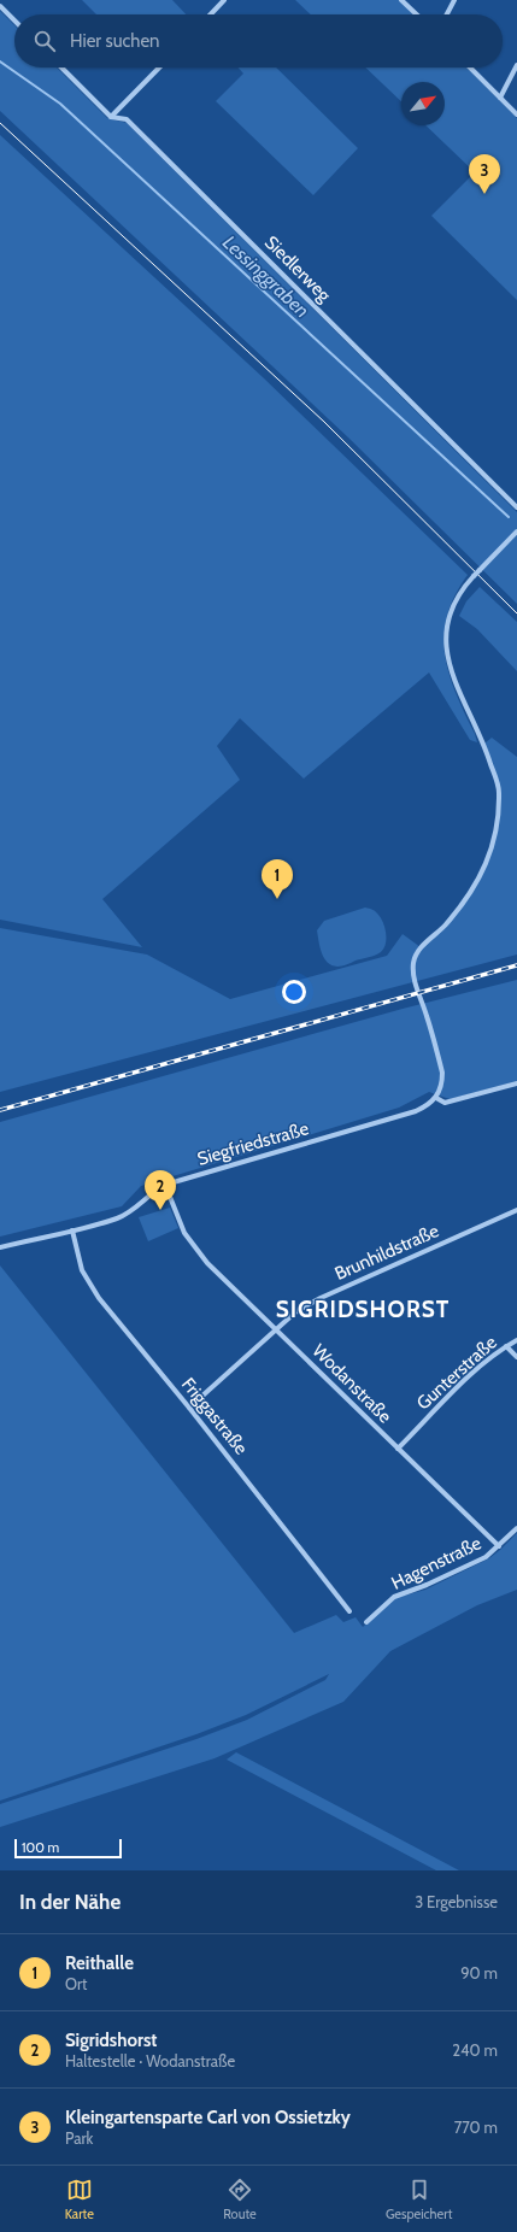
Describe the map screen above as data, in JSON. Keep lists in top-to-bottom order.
{
  "streets": {
    "street": [
      "Siedlerweg",
      "Siegfriedstraße",
      "Brunhildstraße",
      "Gunterstraße",
      "Wodanstraße",
      "Friggastraße",
      "Hagenstraße"
    ]
  },
  "crossings": [
    ["Siegfriedstraße", "Wodanstraße"],
    ["Siegfriedstraße", "Friggastraße"],
    ["Brunhildstraße", "Wodanstraße"],
    ["Brunhildstraße", "Friggastraße"],
    ["Gunterstraße", "Wodanstraße"],
    ["Wodanstraße", "Hagenstraße"]
  ],
  "districts": ["SIGRIDSHORST"],
  "water": ["Lessinggraben"],
  "scale_bar": "100 m",
  "north": "top right",
  "page": {
    "search": "Hier suchen",
    "pins": ["3", "1", "2"],
    "scale": "100 m",
    "heading": ["In der Nähe", "3 Ergebnisse"],
    "list": [
      {
        "mark": "1",
        "name": "Reithalle",
        "note": "Ort",
        "value": "90 m"
      },
      {
        "mark": "2",
        "name": "Sigridshorst",
        "note": "Haltestelle · Wodanstraße",
        "value": "240 m"
      },
      {
        "mark": "3",
        "name": "Kleingartensparte Carl von Ossietzky",
        "note": "Park",
        "value": "770 m"
      }
    ],
    "nav": ["Karte", "Route", "Gespeichert"]
  }
}
